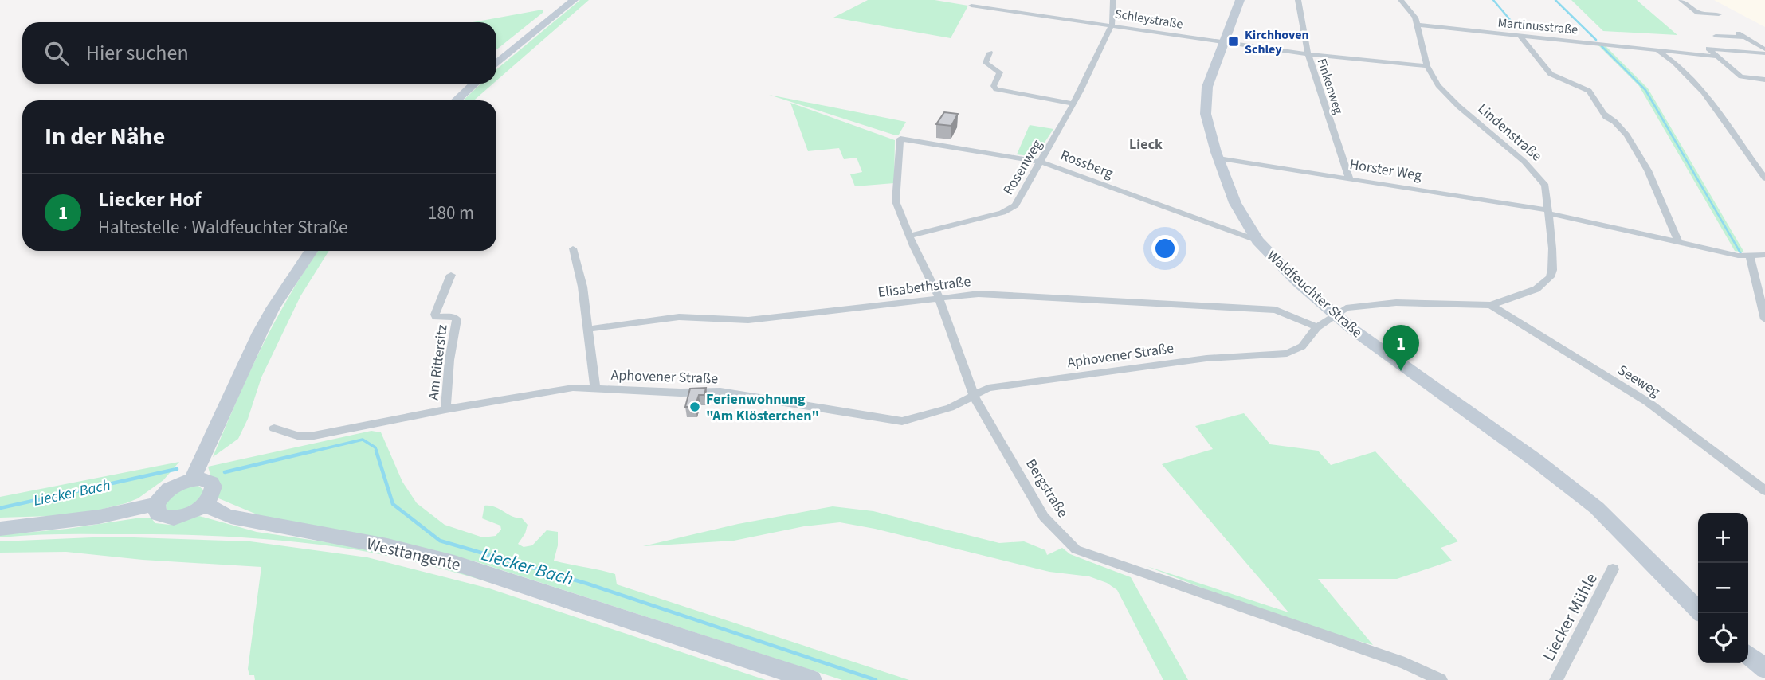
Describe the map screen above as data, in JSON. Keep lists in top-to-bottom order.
{
  "streets": {
    "main road": ["Waldfeuchter Straße", "Westtangente"],
    "street": [
      "Schleystraße",
      "Martinusstraße",
      "Finkenweg",
      "Lindenstraße",
      "Rossberg",
      "Rosenweg",
      "Horster Weg",
      "Elisabethstraße",
      "Aphovener Straße",
      "Am Rittersitz",
      "Seeweg",
      "Bergstraße",
      "Liecker Mühle"
    ]
  },
  "crossings": [
    ["Schleystraße", "Rosenweg"],
    ["Schleystraße", "Waldfeuchter Straße"],
    ["Martinusstraße", "Lindenstraße"],
    ["Finkenweg", "Horster Weg"],
    ["Lindenstraße", "Horster Weg"],
    ["Lindenstraße", "Waldfeuchter Straße"],
    ["Lindenstraße", "Aphovener Straße"],
    ["Lindenstraße", "Seeweg"],
    ["Rossberg", "Rosenweg"],
    ["Rossberg", "Waldfeuchter Straße"],
    ["Rossberg", "Bergstraße"],
    ["Rosenweg", "Bergstraße"],
    ["Horster Weg", "Waldfeuchter Straße"],
    ["Elisabethstraße", "Aphovener Straße"],
    ["Elisabethstraße", "Bergstraße"],
    ["Waldfeuchter Straße", "Aphovener Straße"],
    ["Aphovener Straße", "Am Rittersitz"],
    ["Aphovener Straße", "Bergstraße"]
  ],
  "districts": ["Lieck"],
  "water": ["Liecker Bach"],
  "places": {
    "transit": ["Kirchhoven Schley"],
    "other": ["Ferienwohnung \"Am Klösterchen\""]
  },
  "page": {
    "search": "Hier suchen",
    "heading": "In der Nähe",
    "list": [
      {
        "mark": "1",
        "name": "Liecker Hof",
        "note": "Haltestelle · Waldfeuchter Straße",
        "value": "180 m"
      }
    ],
    "pins": "1",
    "map_buttons": ["+", "−"]
  }
}
